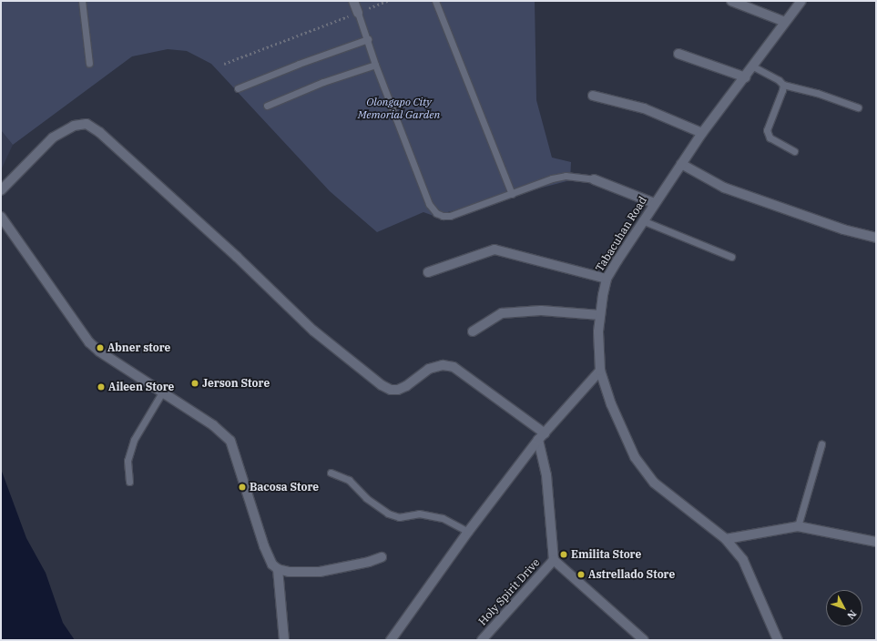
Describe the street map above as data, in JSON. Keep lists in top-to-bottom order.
{
  "streets": {
    "street": ["Tabacuhan Road", "Holy Spirit Drive"]
  },
  "parks": ["Olongapo City Memorial Garden"],
  "places": [
    "Abner store",
    "Jerson Store",
    "Aileen Store",
    "Bacosa Store",
    "Emilita Store",
    "Astrellado Store"
  ],
  "north": "bottom right"
}
